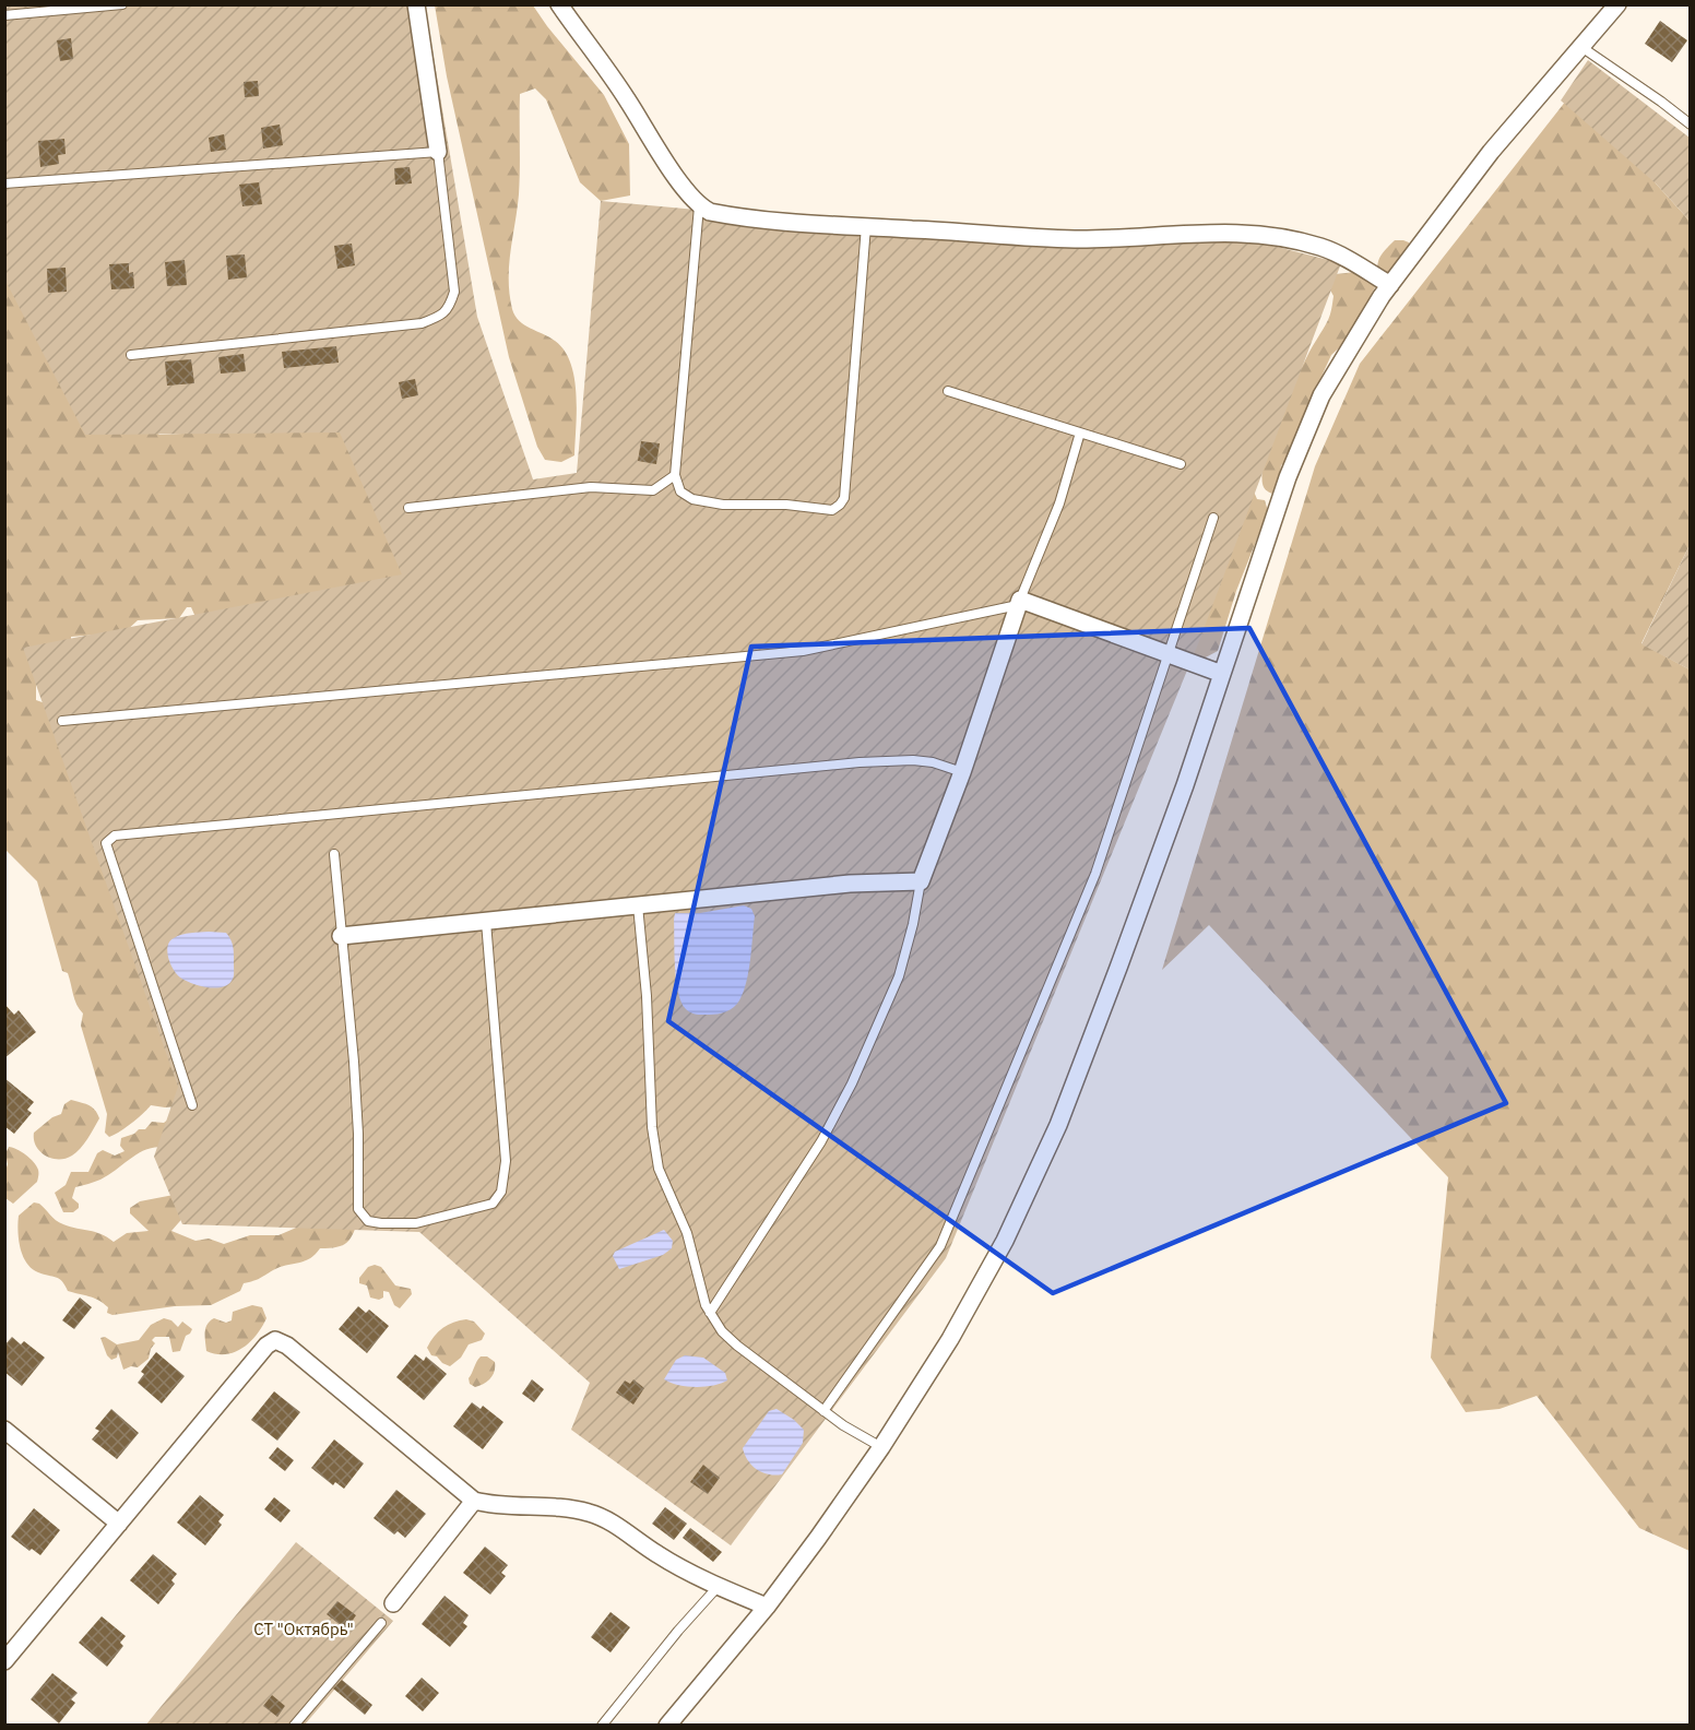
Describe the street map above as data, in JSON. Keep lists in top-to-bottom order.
{
  "parks": ["СТ \"Октябрь\""]
}
